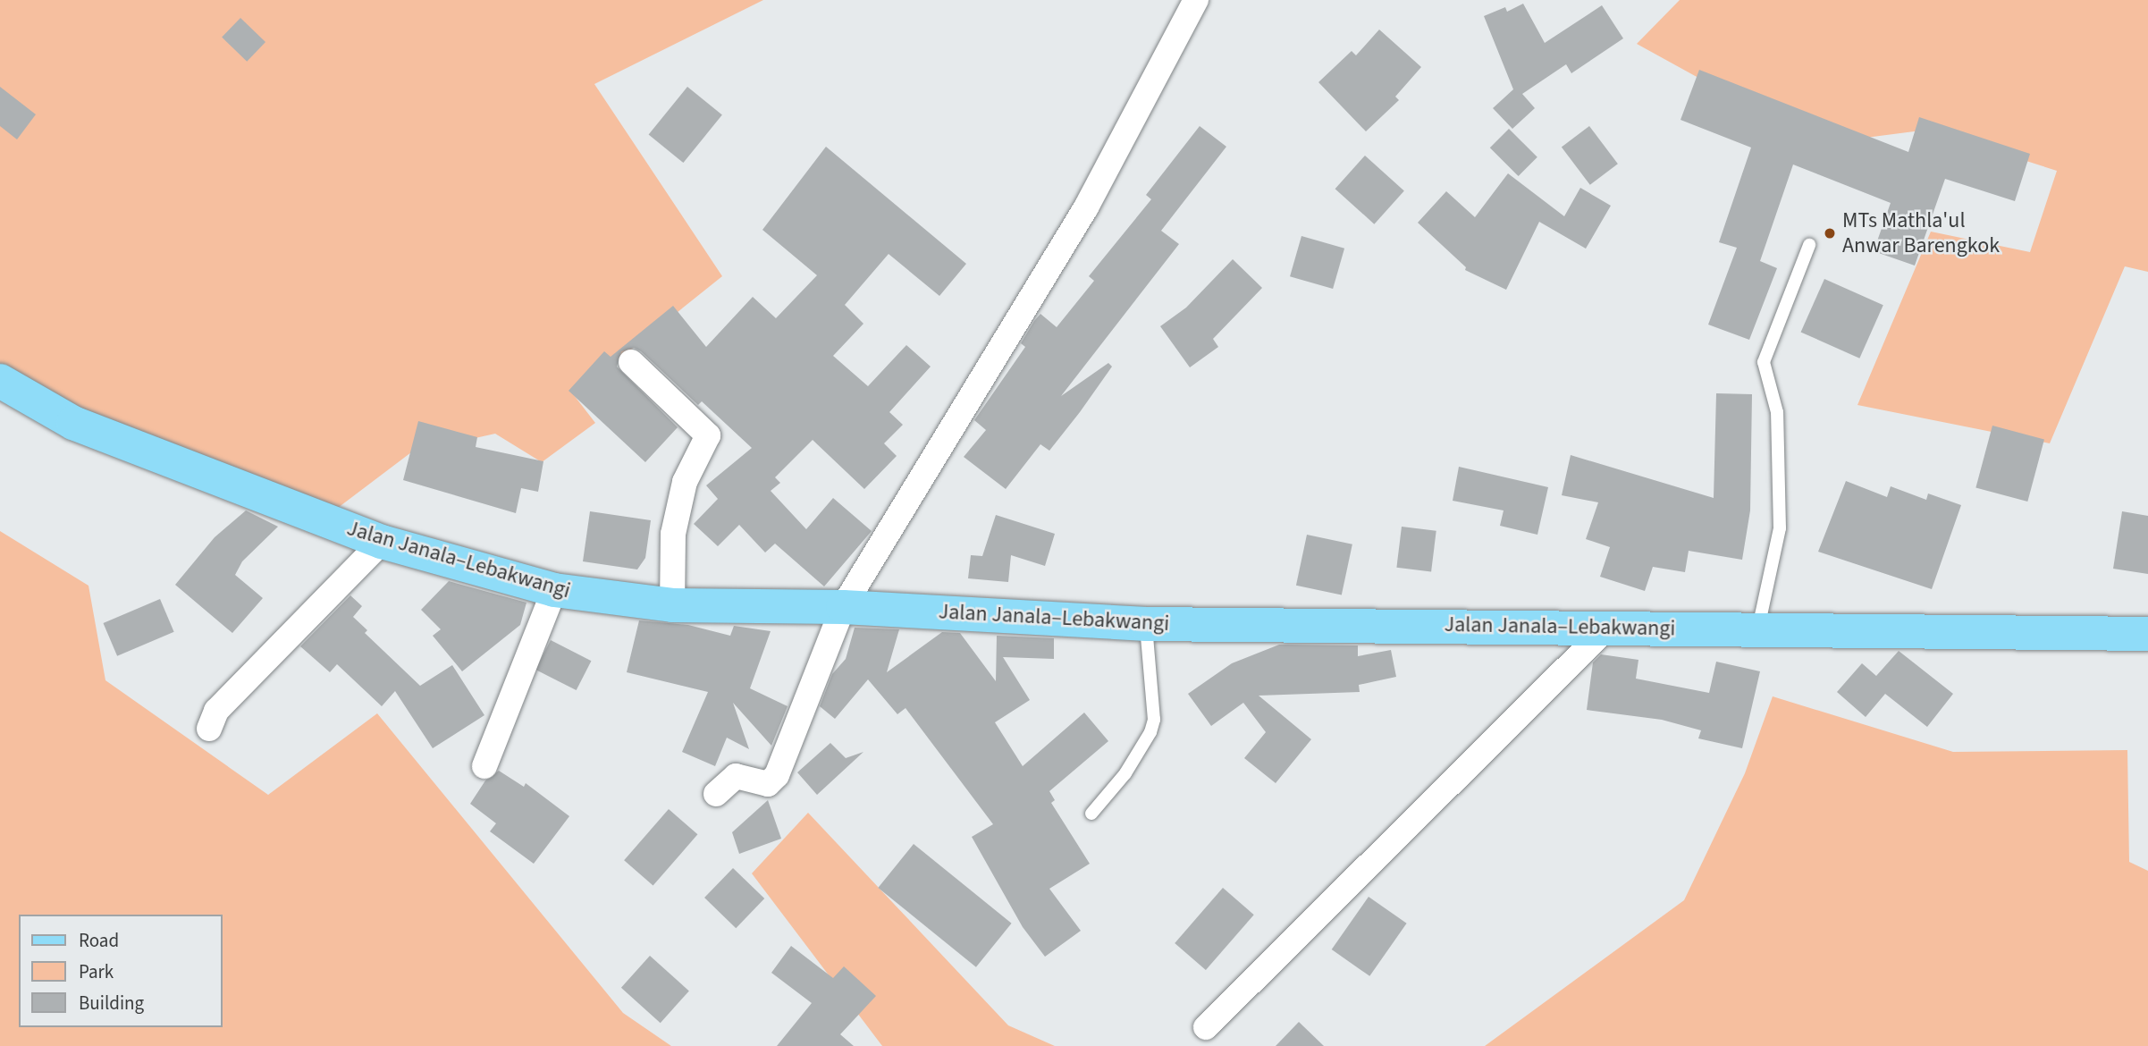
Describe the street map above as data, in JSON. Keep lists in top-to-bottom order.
{
  "streets": {
    "main road": ["Jalan Janala–Lebakwangi"]
  },
  "places": ["MTs Mathla'ul Anwar Barengkok"],
  "legend": ["Road", "Park", "Building"]
}
